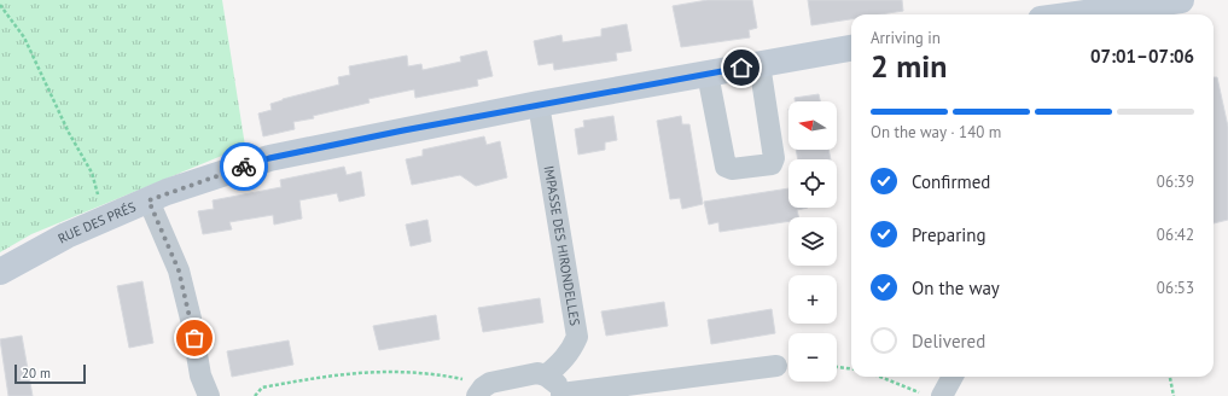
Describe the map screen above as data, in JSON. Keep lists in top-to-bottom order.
{
  "streets": {
    "street": ["RUE DES PRÉS", "IMPASSE DES HIRONDELLES"]
  },
  "crossings": [
    ["RUE DES PRÉS", "IMPASSE DES HIRONDELLES"]
  ],
  "scale_bar": "20 m",
  "north": "left",
  "page": {
    "heading": ["2 min", "Arriving in", "07:01–07:06"],
    "bar": "On the way · 140 m",
    "map_buttons": ["+", "−"],
    "list": [
      ["Confirmed", "06:39"],
      ["Preparing", "06:42"],
      ["On the way", "06:53"],
      "Delivered"
    ],
    "scale": "20 m"
  }
}
